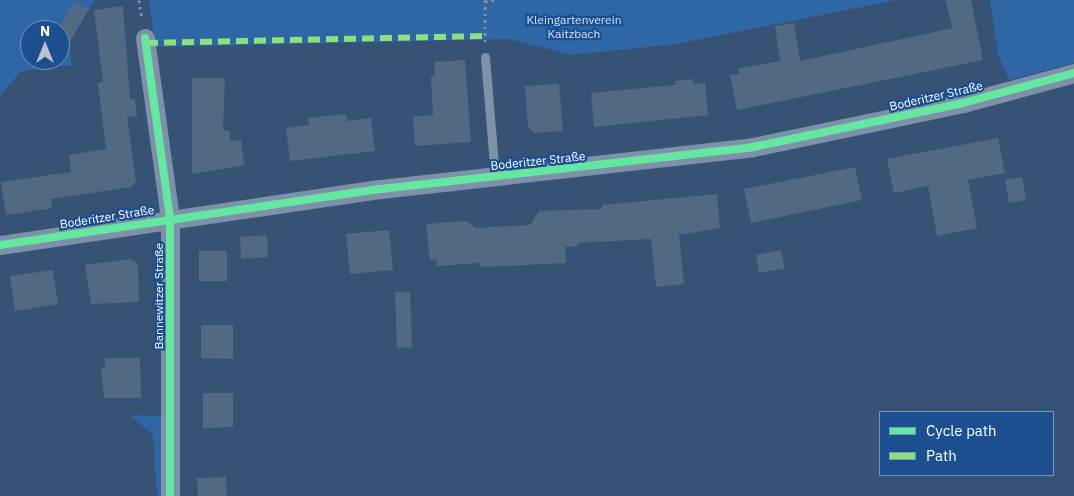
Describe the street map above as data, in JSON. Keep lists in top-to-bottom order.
{
  "streets": {
    "street": ["Boderitzer Straße", "Bannewitzer Straße"]
  },
  "crossings": [
    ["Boderitzer Straße", "Bannewitzer Straße"]
  ],
  "parks": ["Kleingartenverein Kaitzbach"],
  "legend": ["Cycle path", "Path"],
  "north": "top"
}
